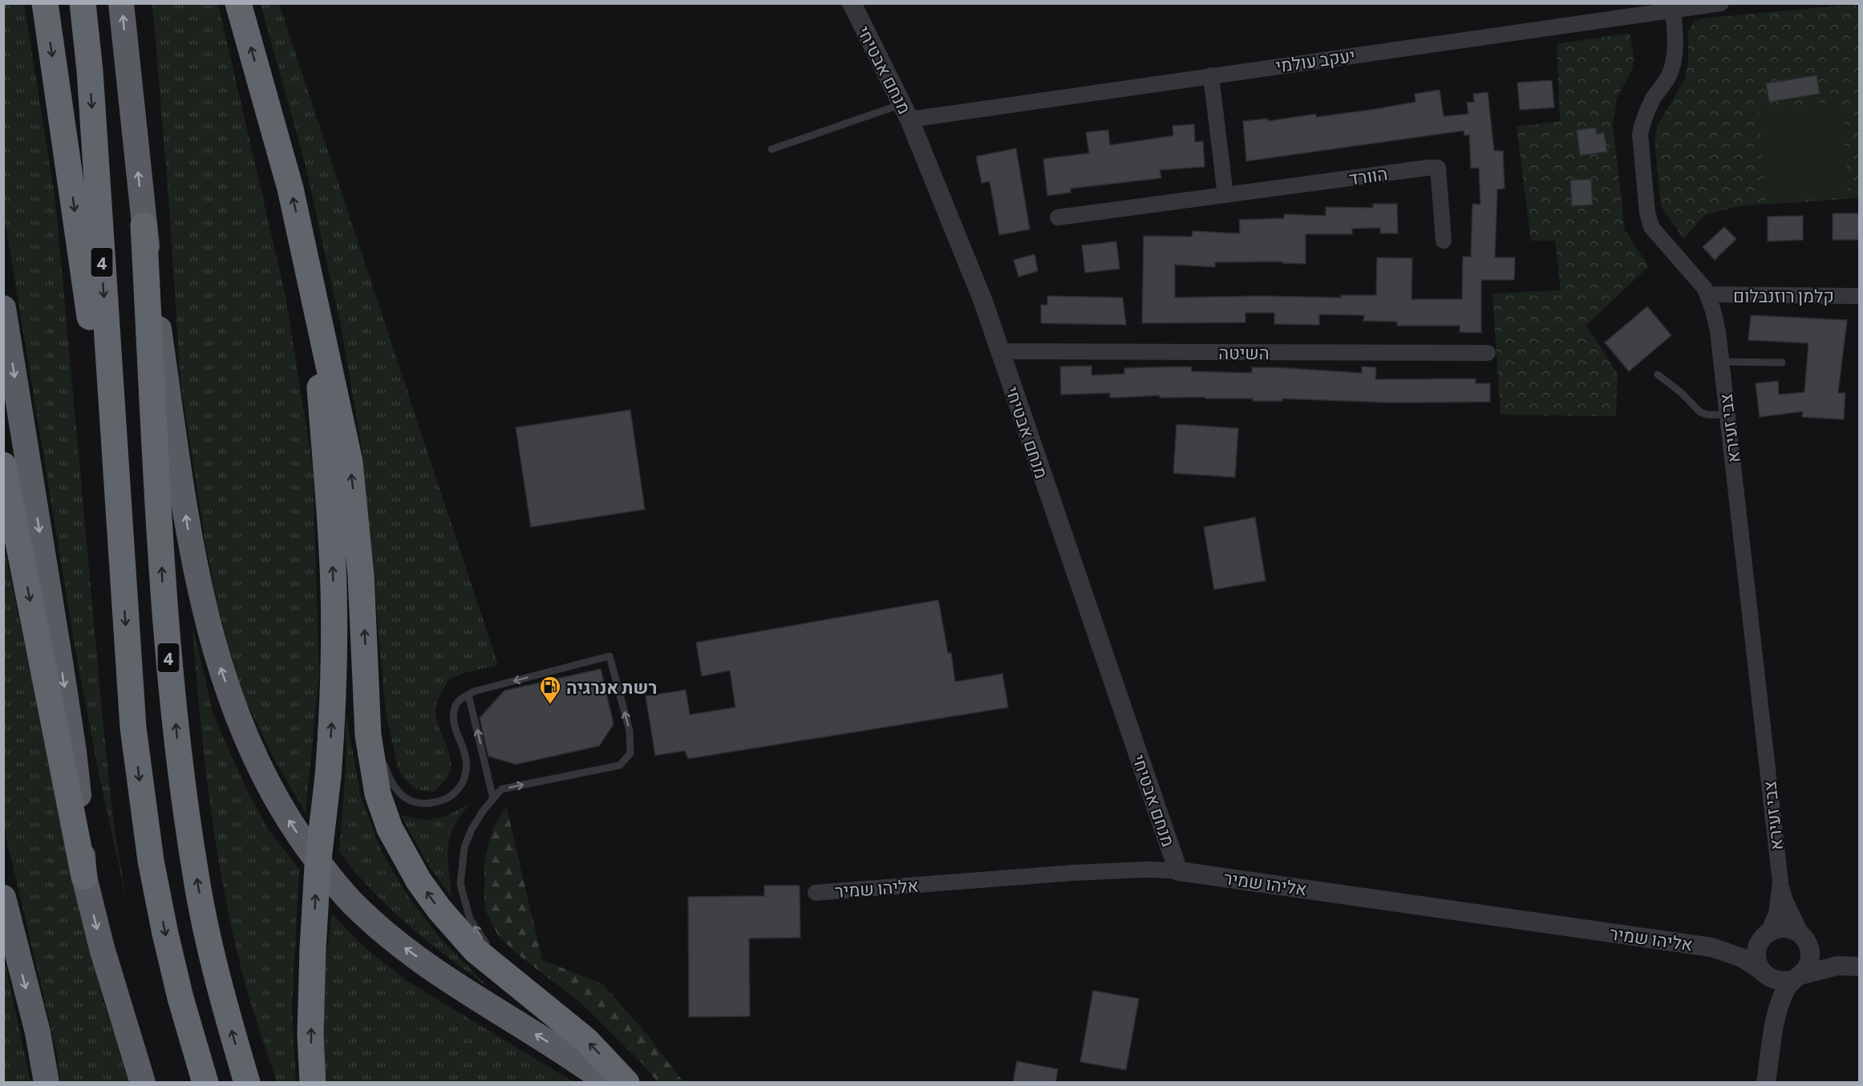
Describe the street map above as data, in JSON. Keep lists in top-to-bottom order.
{
  "streets": {
    "highway": ["4"],
    "street": [
      "יעקב עולמי",
      "מנחם אבטיחי",
      "הוורד",
      "קלמן רוזנבלום",
      "השיטה",
      "צבי זעירא",
      "אליהו שמיר"
    ]
  },
  "crossings": [
    ["יעקב עולמי", "מנחם אבטיחי"],
    ["יעקב עולמי", "צבי זעירא"],
    ["מנחם אבטיחי", "השיטה"],
    ["מנחם אבטיחי", "אליהו שמיר"],
    ["קלמן רוזנבלום", "צבי זעירא"],
    ["צבי זעירא", "אליהו שמיר"]
  ],
  "places": {
    "fuel station": ["רשת אנרגיה"]
  }
}
